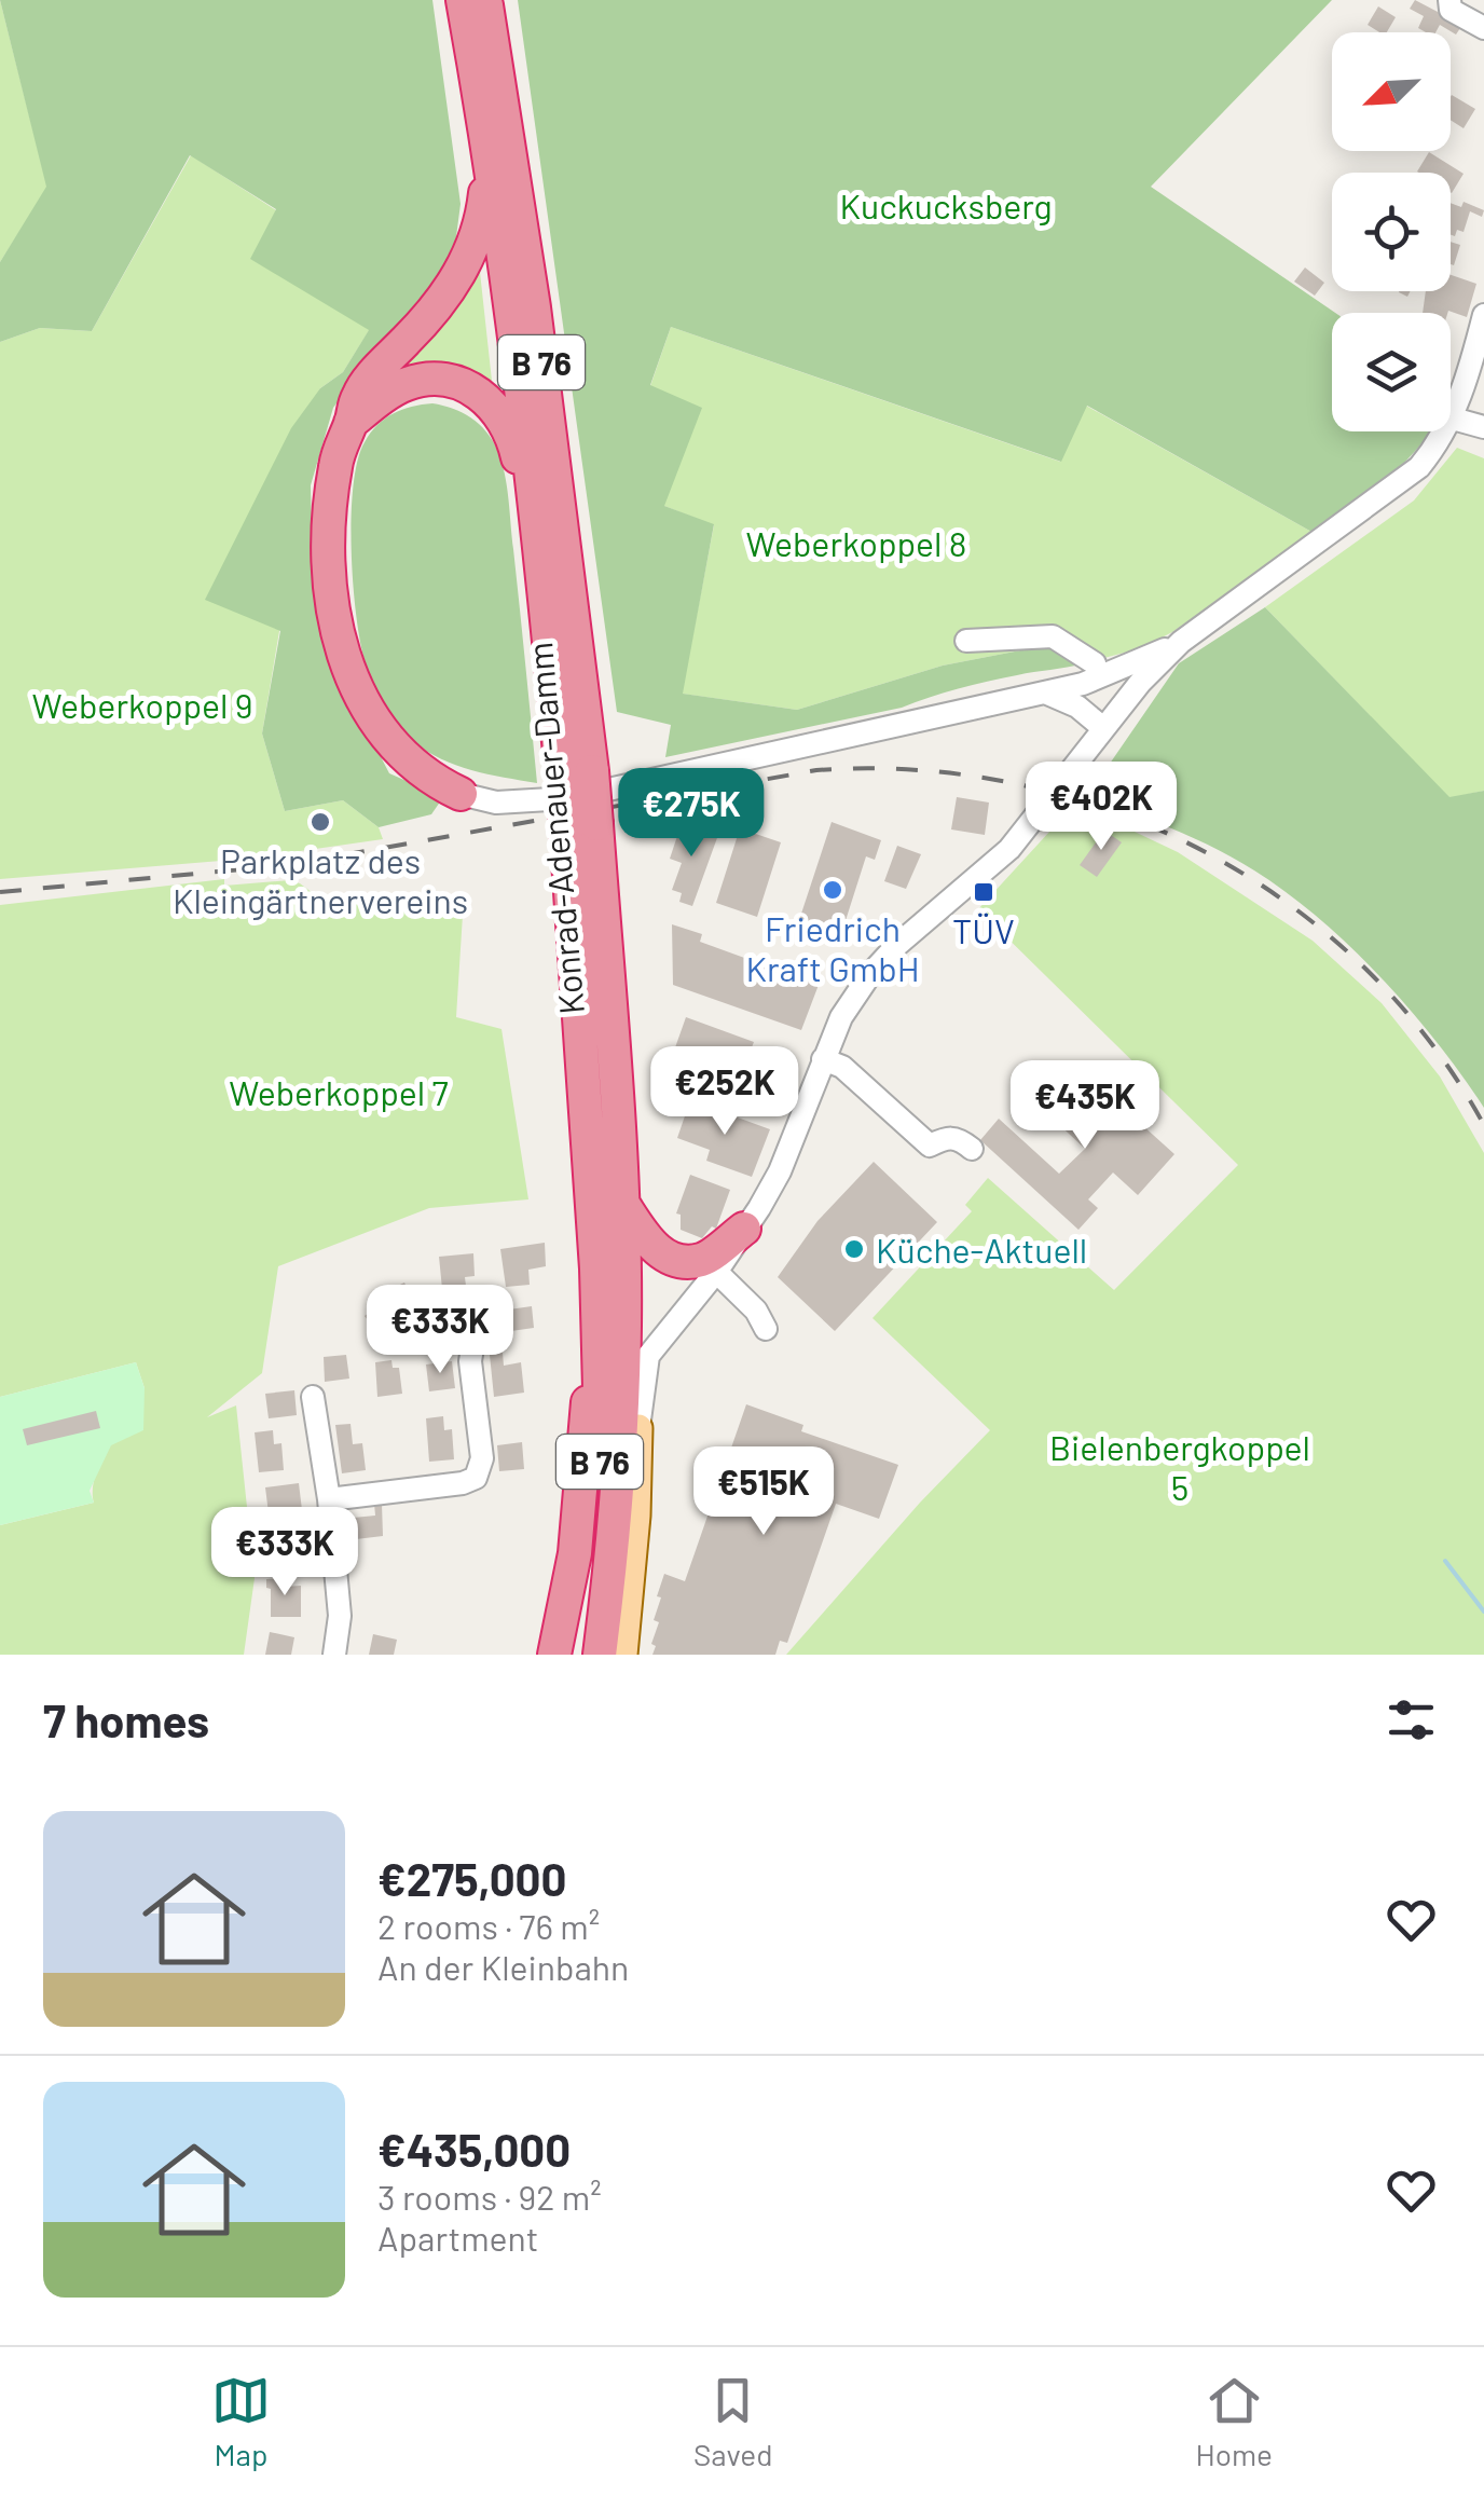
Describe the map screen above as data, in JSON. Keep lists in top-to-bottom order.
{
  "streets": {
    "highway": ["B 76", "Konrad-Adenauer-Damm"]
  },
  "crossings": [
    ["B 76", "Konrad-Adenauer-Damm"]
  ],
  "parks": [
    "Kuckucksberg",
    "Weberkoppel 8",
    "Weberkoppel 9",
    "Weberkoppel 7",
    "Bielenbergkoppel 5"
  ],
  "places": {
    "other": ["Parkplatz des Kleingärtnervereins", "Friedrich Kraft GmbH", "Küche-Aktuell"],
    "transit": ["TÜV"]
  },
  "north": "bottom left",
  "page": {
    "price": [
      "€402K",
      "€275K",
      "€252K",
      "€435K",
      "€333K",
      "€515K",
      "€333K"
    ],
    "heading": "7 homes",
    "list": [
      {
        "name": "€275,000",
        "note": "2 rooms · 76 m² · An der Kleinbahn"
      },
      {
        "name": "€435,000",
        "note": "3 rooms · 92 m² · Apartment"
      }
    ],
    "tabs": ["Map", "Saved", "Home"]
  }
}
